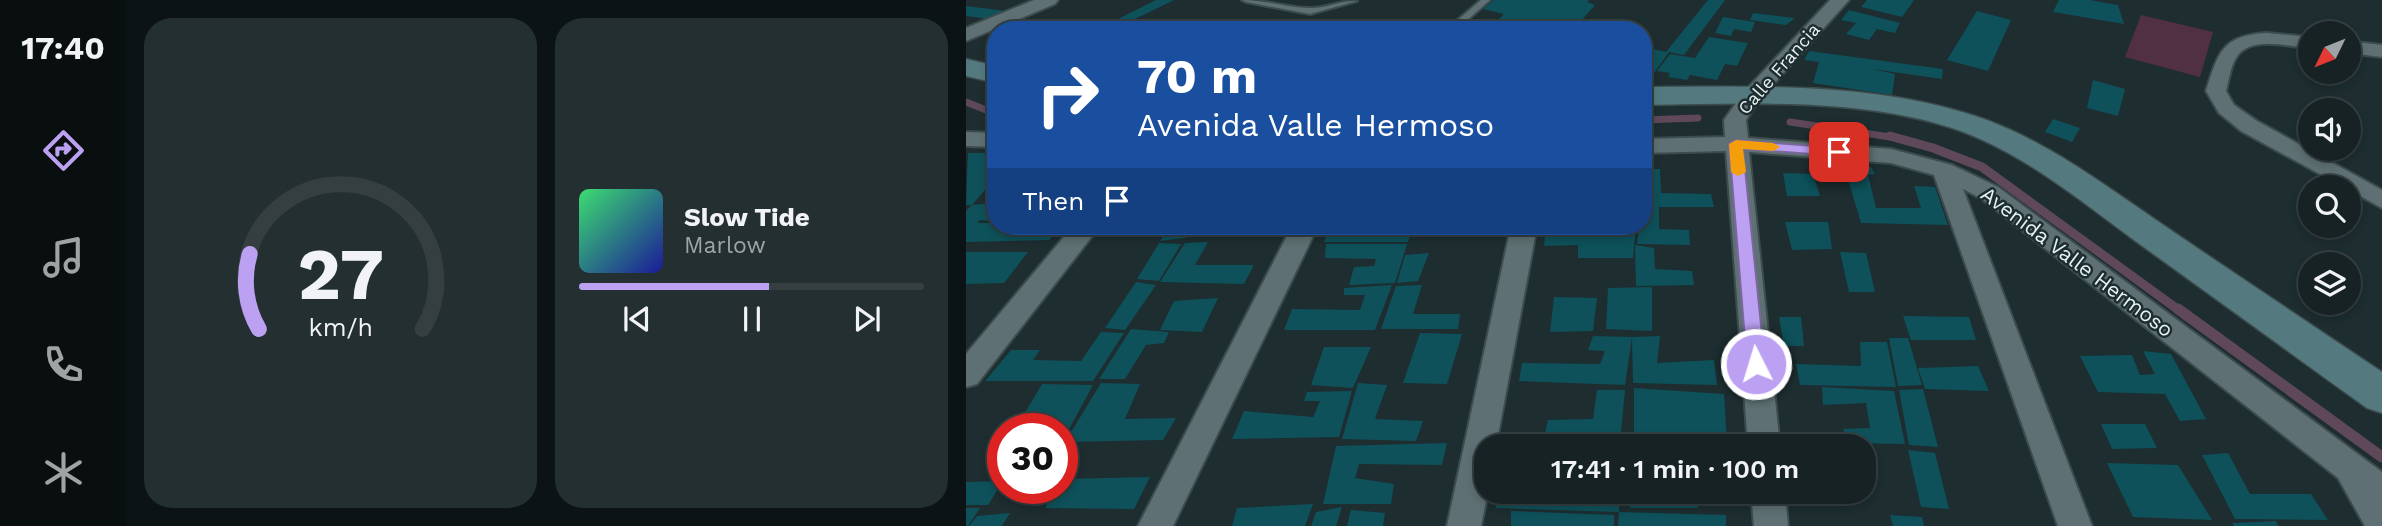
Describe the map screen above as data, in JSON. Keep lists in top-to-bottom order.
{
  "streets": {
    "street": ["Calle Francia", "Avenida Valle Hermoso"]
  },
  "crossings": [
    ["Calle Francia", "Avenida Valle Hermoso"]
  ],
  "north": "bottom left",
  "page": {
    "tabs": "17:40",
    "turn": ["70 m", "Avenida Valle Hermoso"],
    "then": "Then",
    "song": ["Slow Tide", "Marlow"],
    "limit": "30",
    "trip": "17:41 · 1 min · 100 m",
    "gauge": ["27", "km/h"]
  }
}
